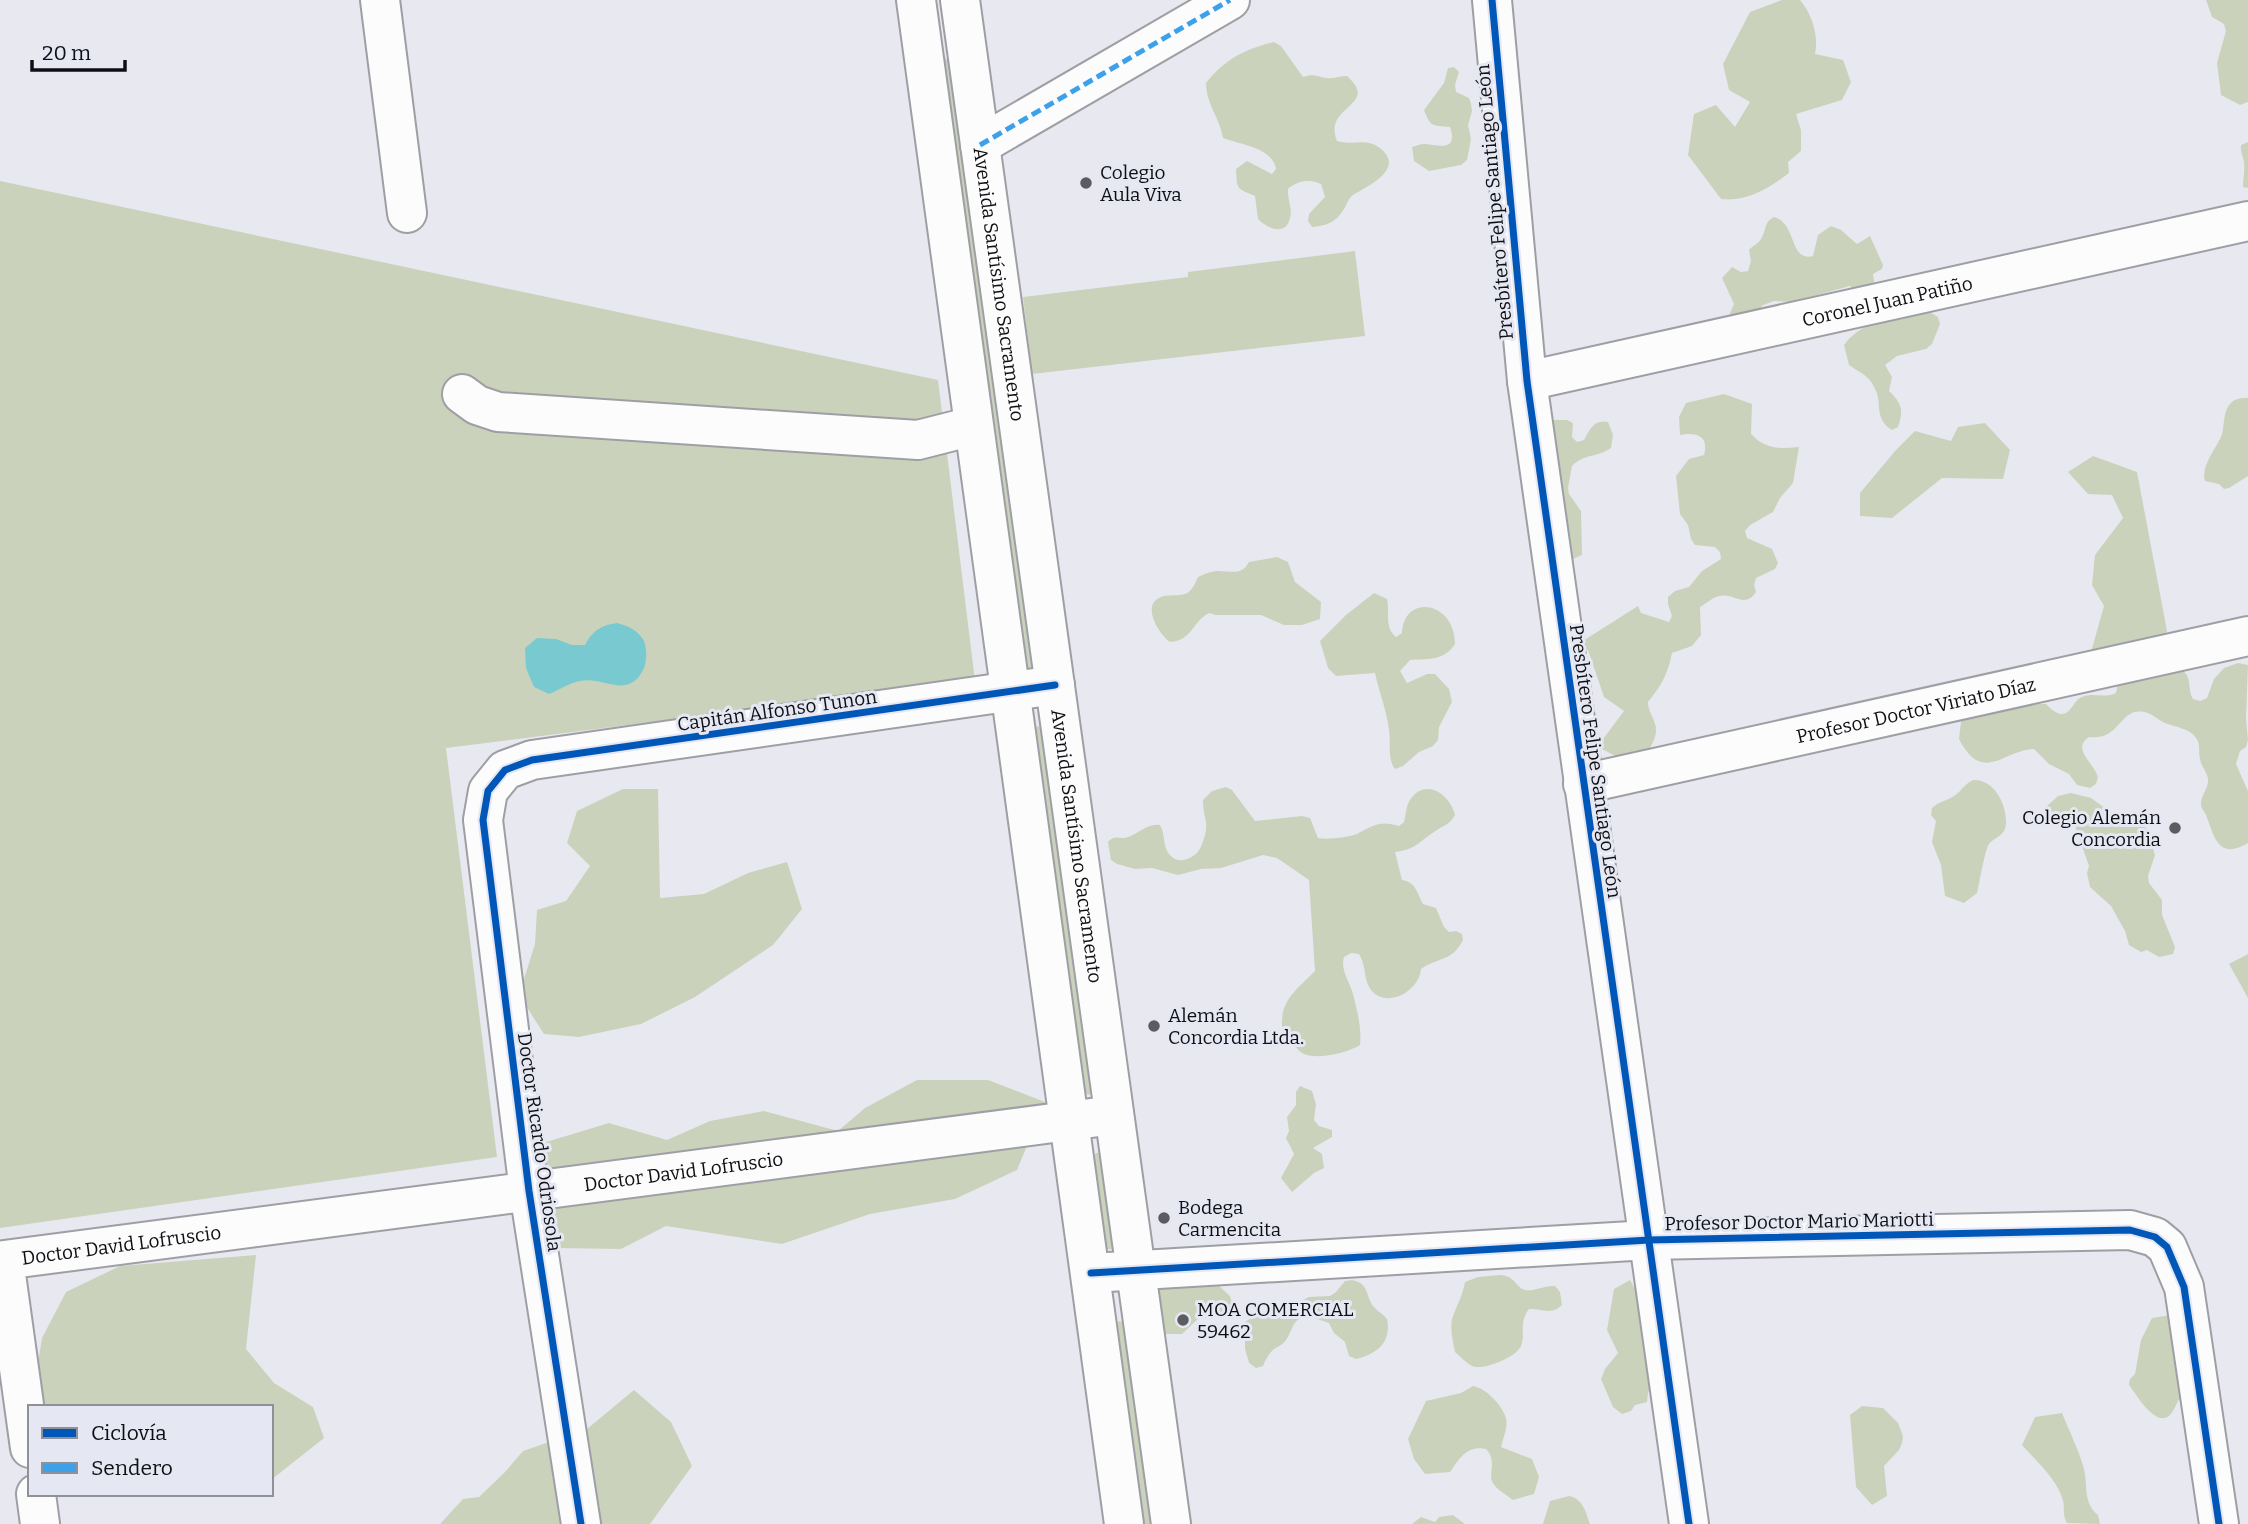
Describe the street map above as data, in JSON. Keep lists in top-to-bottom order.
{
  "streets": {
    "street": [
      "Presbítero Felipe Santiago León",
      "Avenida Santísimo Sacramento",
      "Coronel Juan Patiño",
      "Capitán Alfonso Tunon",
      "Profesor Doctor Viriato Díaz",
      "Doctor Ricardo Odriosola",
      "Doctor David Lofruscio",
      "Profesor Doctor Mario Mariotti"
    ]
  },
  "crossings": [
    ["Presbítero Felipe Santiago León", "Coronel Juan Patiño"],
    ["Presbítero Felipe Santiago León", "Profesor Doctor Viriato Díaz"],
    ["Presbítero Felipe Santiago León", "Profesor Doctor Mario Mariotti"],
    ["Avenida Santísimo Sacramento", "Capitán Alfonso Tunon"],
    ["Avenida Santísimo Sacramento", "Doctor David Lofruscio"],
    ["Avenida Santísimo Sacramento", "Profesor Doctor Mario Mariotti"],
    ["Capitán Alfonso Tunon", "Doctor Ricardo Odriosola"],
    ["Doctor Ricardo Odriosola", "Doctor David Lofruscio"]
  ],
  "places": [
    "Colegio Aula Viva",
    "Colegio Alemán Concordia",
    "Alemán Concordia Ltda.",
    "Bodega Carmencita",
    "MOA COMERCIAL 59462"
  ],
  "legend": ["Ciclovía", "Sendero"],
  "scale_bar": "20 m"
}
